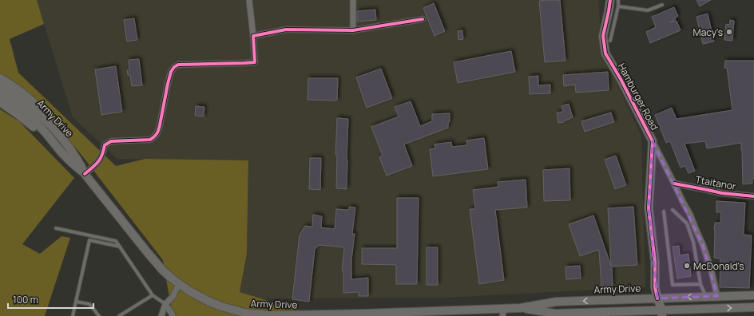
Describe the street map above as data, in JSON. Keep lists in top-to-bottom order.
{
  "streets": {
    "main road": ["Hamburger Road", "Army Drive"],
    "street": ["Ttaitanor"]
  },
  "crossings": [
    ["Hamburger Road", "Army Drive"]
  ],
  "places": ["Macy's", "McDonald's"],
  "scale_bar": "100 m"
}
